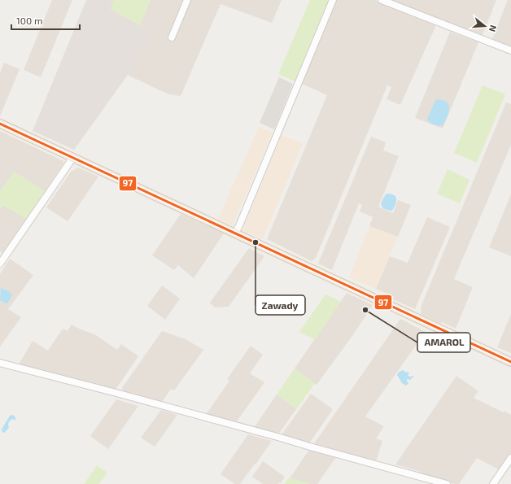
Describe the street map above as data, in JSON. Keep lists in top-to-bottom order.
{
  "places": ["Zawady", "AMAROL"],
  "lines": ["transit line 97"],
  "scale_bar": "100 m",
  "north": "right"
}
